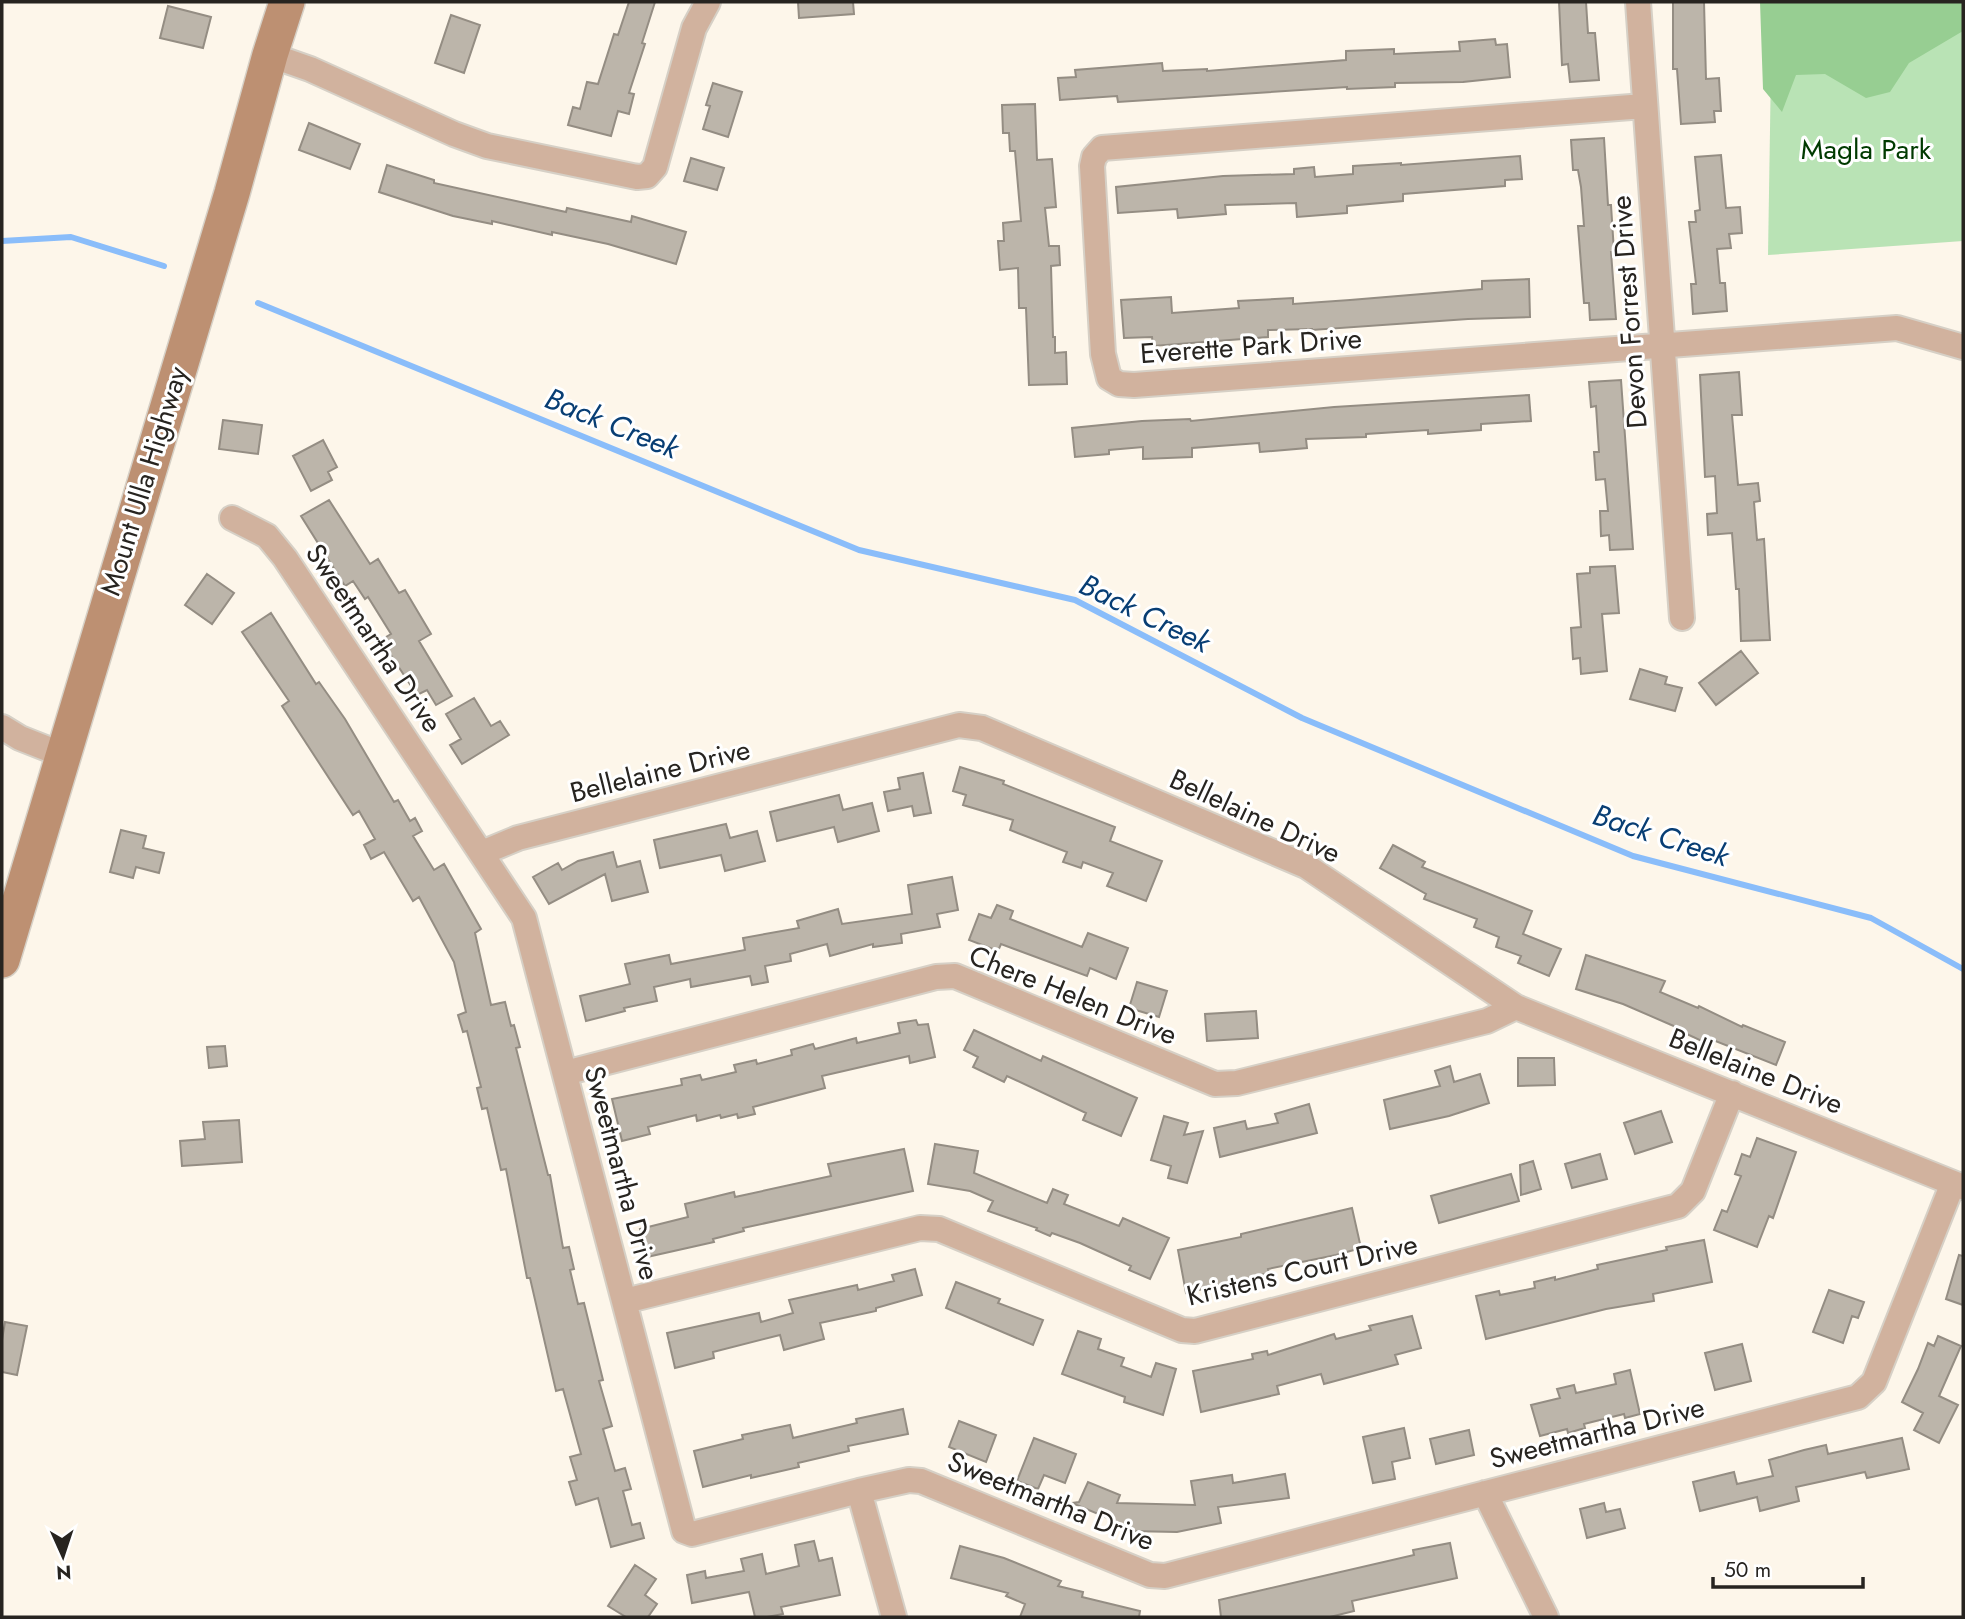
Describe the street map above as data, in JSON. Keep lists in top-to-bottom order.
{
  "streets": {
    "main road": ["Mount Ulla Highway"],
    "street": [
      "Devon Forrest Drive",
      "Everette Park Drive",
      "Sweetmartha Drive",
      "Bellelaine Drive",
      "Chere Helen Drive",
      "Kristens Court Drive"
    ]
  },
  "crossings": [
    ["Devon Forrest Drive", "Everette Park Drive"],
    ["Sweetmartha Drive", "Bellelaine Drive"],
    ["Sweetmartha Drive", "Chere Helen Drive"],
    ["Sweetmartha Drive", "Kristens Court Drive"],
    ["Bellelaine Drive", "Chere Helen Drive"],
    ["Bellelaine Drive", "Kristens Court Drive"]
  ],
  "water": ["Back Creek"],
  "parks": ["Magla Park"],
  "scale_bar": "50 m",
  "north": "bottom"
}
